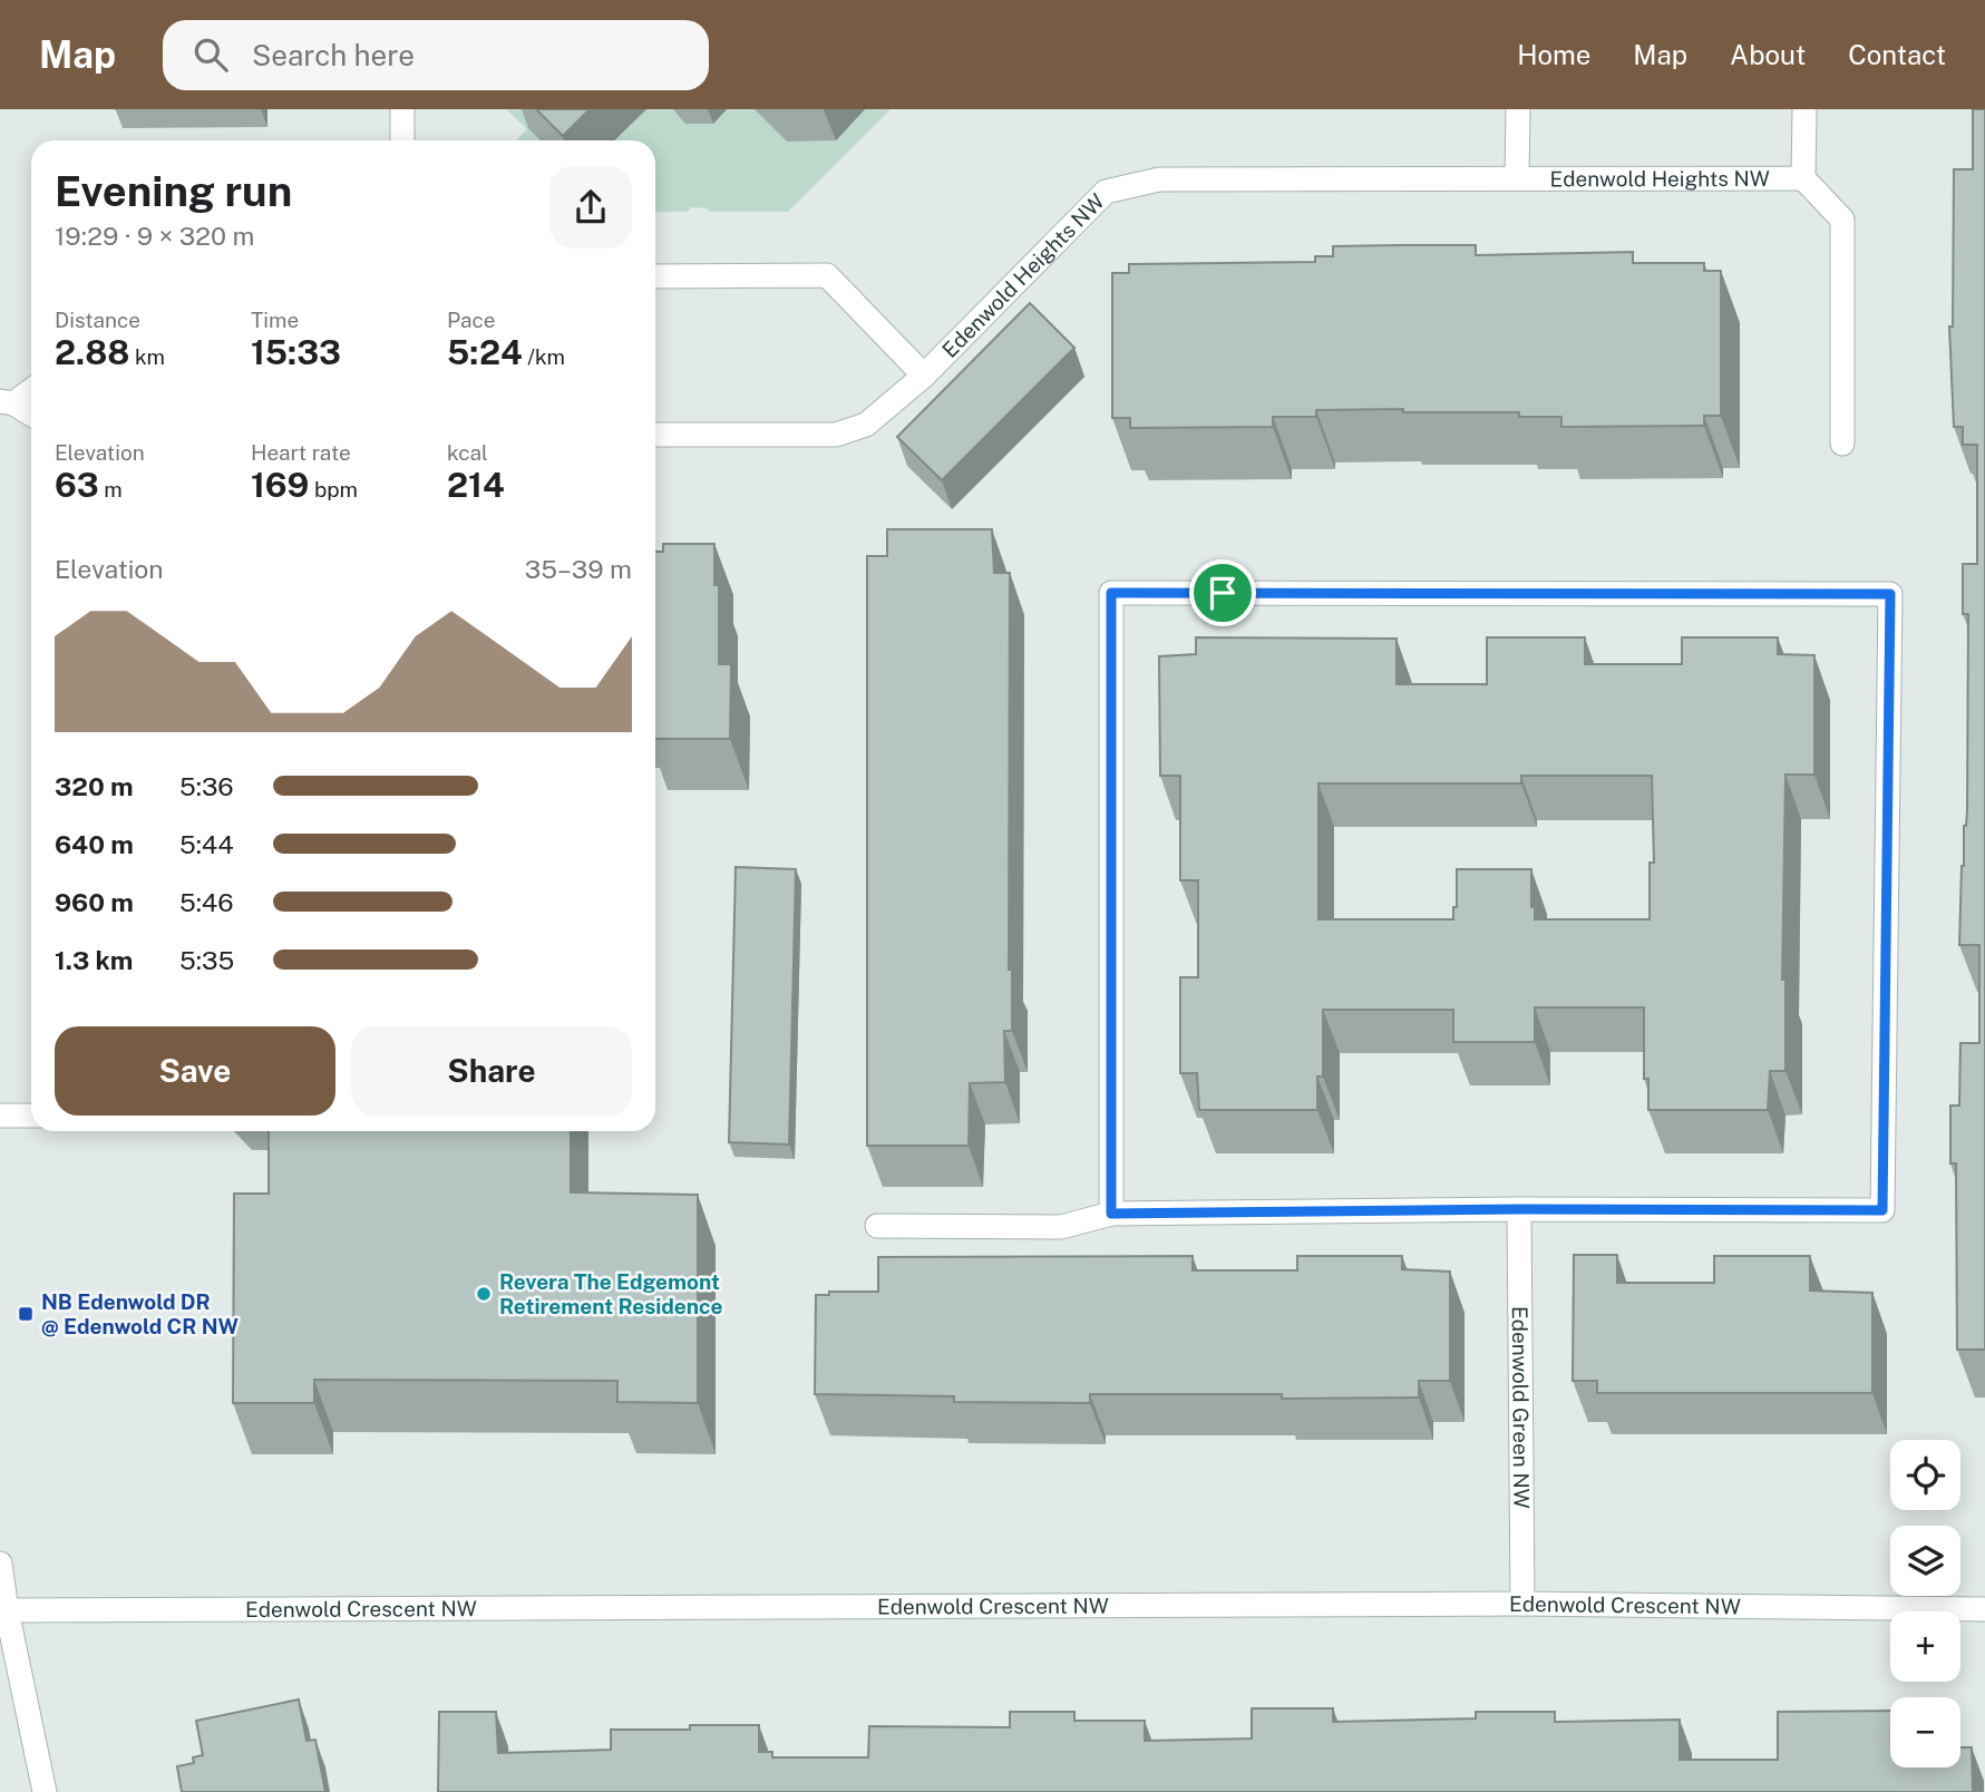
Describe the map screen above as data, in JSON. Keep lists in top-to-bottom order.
{
  "streets": {
    "street": ["Edenwold Heights NW", "Edenwold Green NW", "Edenwold Crescent NW"]
  },
  "crossings": [
    ["Edenwold Green NW", "Edenwold Crescent NW"]
  ],
  "places": {
    "other": ["Revera The Edgemont Retirement Residence"],
    "transit": ["NB Edenwold DR @ Edenwold CR NW"]
  },
  "page": {
    "header": "Map",
    "search": "Search here",
    "nav": [
      "Home",
      "Map",
      "About",
      "Contact"
    ],
    "heading": ["Evening run", "19:29 · 9 × 320 m"],
    "stats": [
      ["Distance", "2.88 km"],
      ["Time", "15:33"],
      ["Pace", "5:24 /km"],
      ["Elevation", "63 m"],
      ["Heart rate", "169 bpm"],
      ["kcal", "214"]
    ],
    "chart": ["Elevation", "35–39 m"],
    "list": [
      {
        "name": "320 m",
        "note": "5:36"
      },
      {
        "name": "640 m",
        "note": "5:44"
      },
      {
        "name": "960 m",
        "note": "5:46"
      },
      {
        "name": "1.3 km",
        "note": "5:35"
      }
    ],
    "buttons": ["Save", "Share"],
    "map_buttons": ["+", "−"]
  }
}
